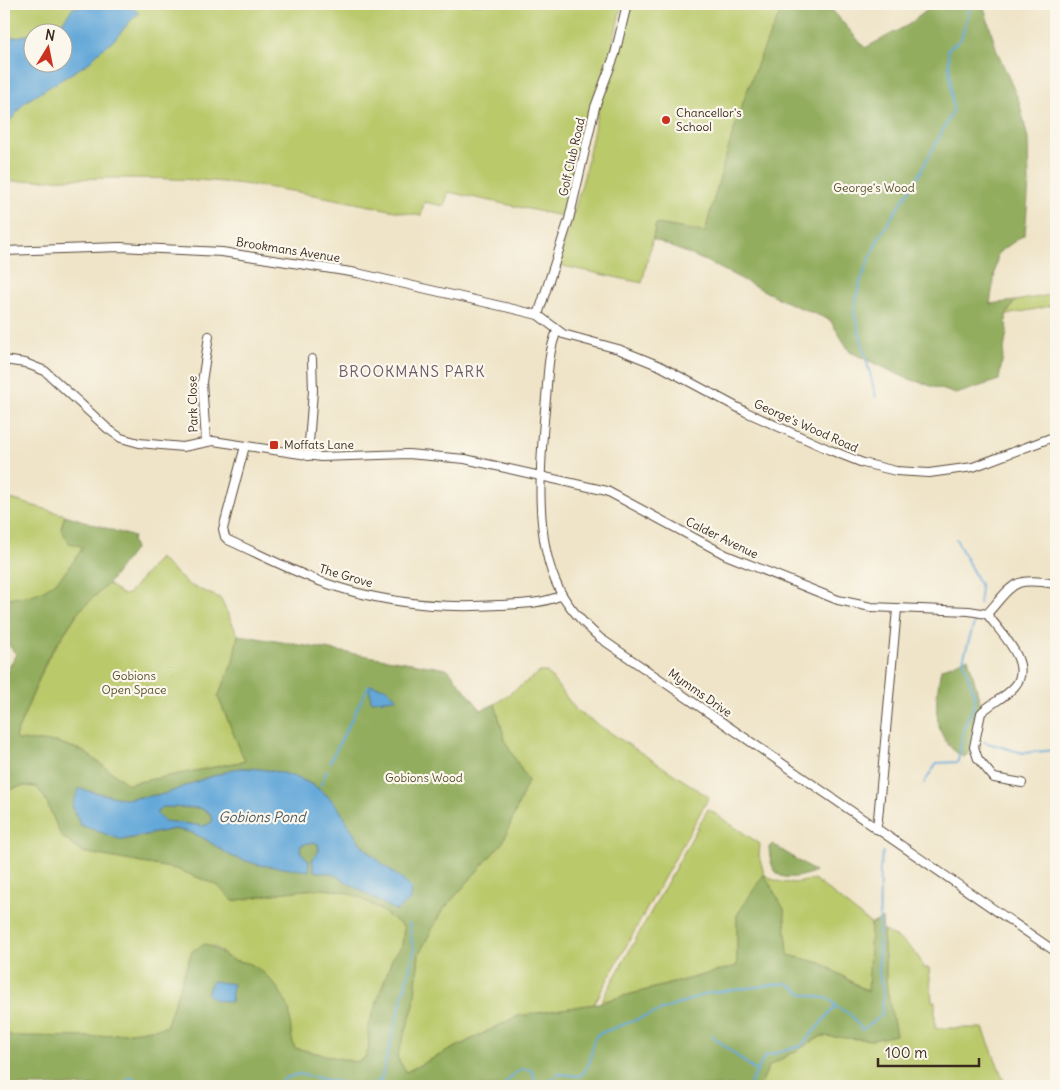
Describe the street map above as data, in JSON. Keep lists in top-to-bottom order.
{
  "streets": {
    "street": [
      "Golf Club Road",
      "Brookmans Avenue",
      "Park Close",
      "George's Wood Road",
      "Calder Avenue",
      "The Grove",
      "Mymms Drive"
    ]
  },
  "crossings": [
    ["Golf Club Road", "Brookmans Avenue"],
    ["Brookmans Avenue", "George's Wood Road"],
    ["Brookmans Avenue", "Mymms Drive"],
    ["George's Wood Road", "Mymms Drive"],
    ["Calder Avenue", "Mymms Drive"],
    ["The Grove", "Mymms Drive"]
  ],
  "districts": ["BROOKMANS PARK"],
  "water": ["Gobions Pond"],
  "parks": ["George's Wood", "Gobions Open Space", "Gobions Wood"],
  "places": {
    "other": ["Chancellor's School"],
    "transit": ["Moffats Lane"]
  },
  "scale_bar": "100 m",
  "north": "top"
}
